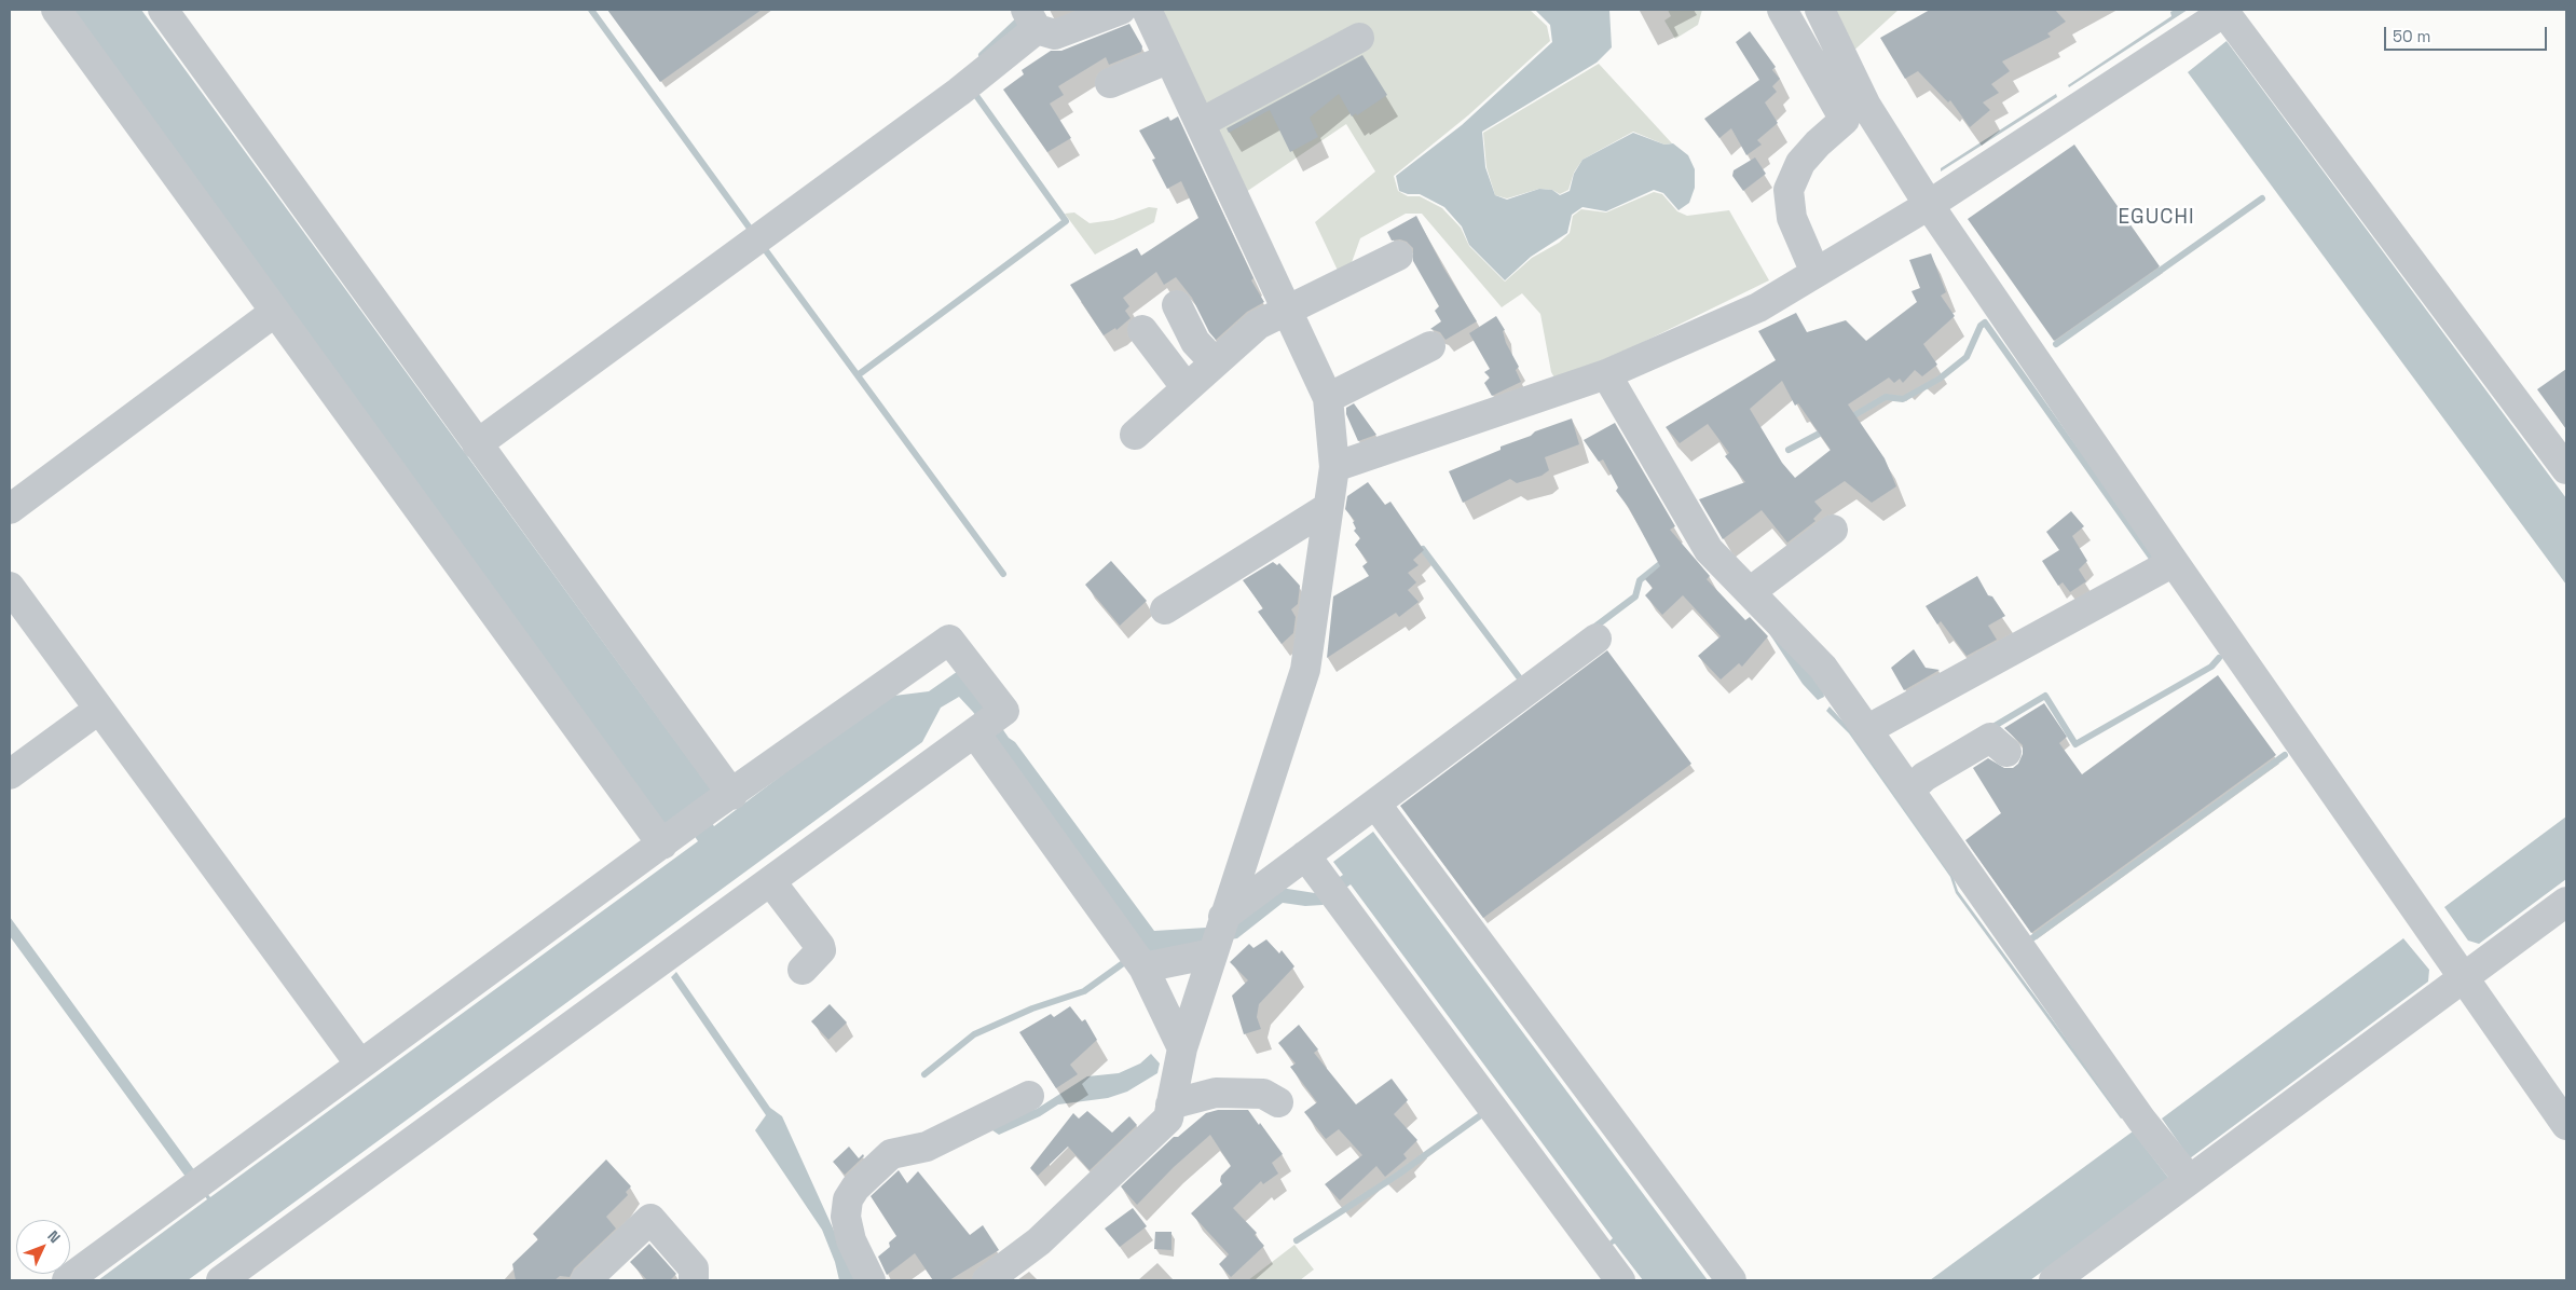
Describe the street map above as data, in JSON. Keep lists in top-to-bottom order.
{
  "districts": ["EGUCHI"],
  "scale_bar": "50 m",
  "north": "top right"
}
